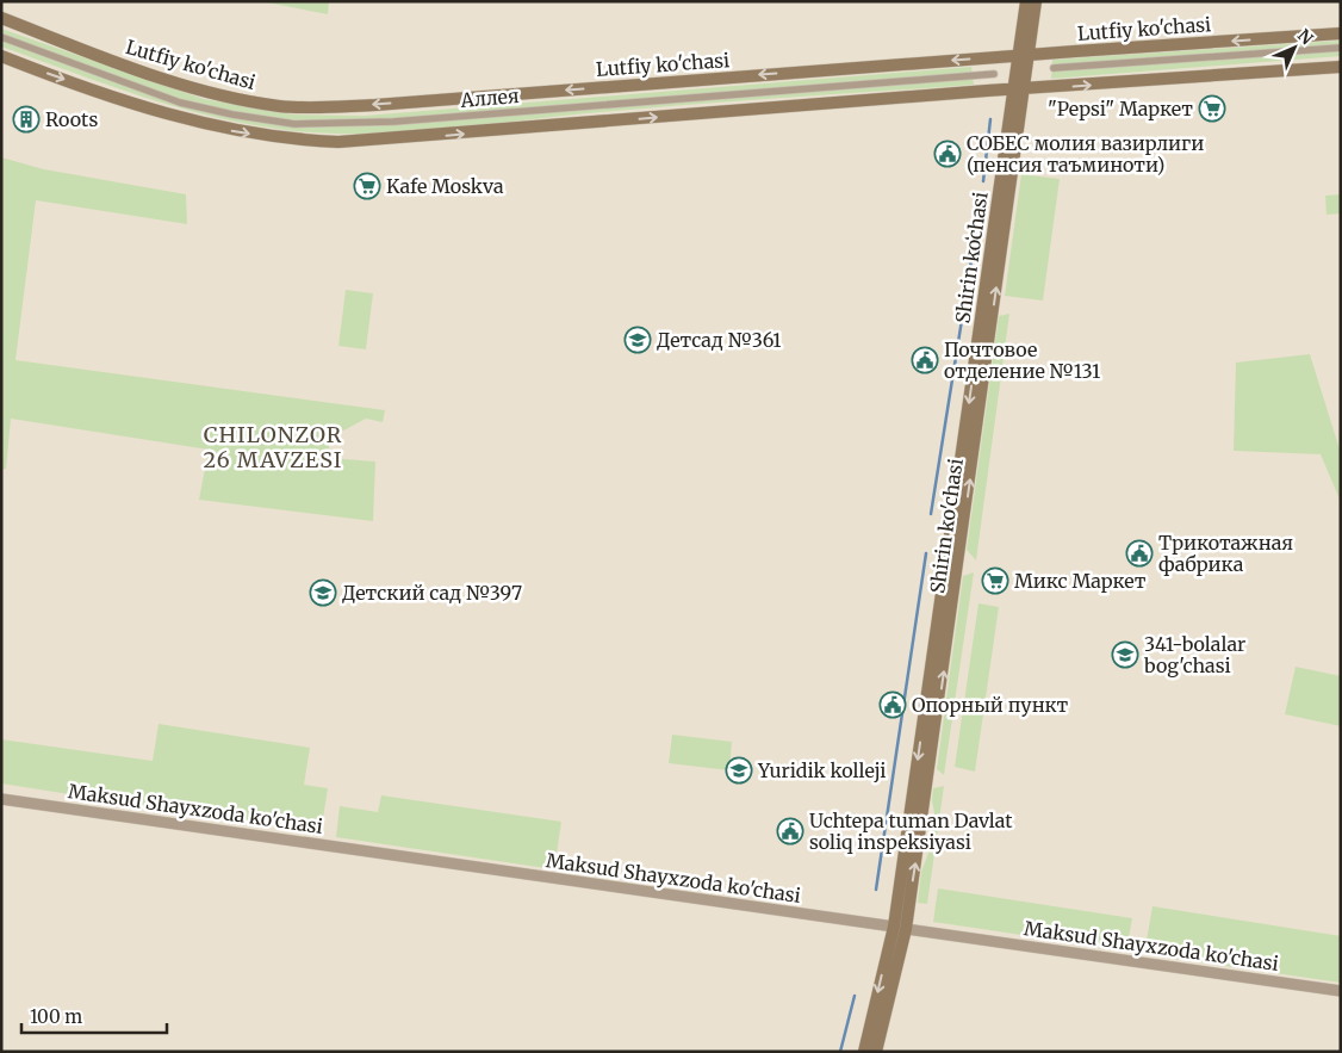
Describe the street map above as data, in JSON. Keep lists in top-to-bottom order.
{
  "streets": {
    "main road": ["Lutfiy ko'chasi", "Shirin ko'chasi"],
    "street": ["Аллея", "Maksud Shayxzoda ko'chasi"]
  },
  "crossings": [
    ["Lutfiy ko'chasi", "Shirin ko'chasi"],
    ["Shirin ko'chasi", "Maksud Shayxzoda ko'chasi"]
  ],
  "districts": ["CHILONZOR 26 MAVZESI"],
  "places": {
    "supermarket": ["\"Pepsi\" Маркет", "Kafe Moskva", "Микс Маркет"],
    "building": ["Roots"],
    "public building": [
      "СОБЕС молия вазирлиги (пенсия таъминоти)",
      "Почтовое отделение №131",
      "Трикотажная фабрика",
      "Опорный пункт",
      "Uchtepa tuman Davlat soliq inspeksiyasi"
    ],
    "school or university": [
      "Детсад №361",
      "Детский сад №397",
      "341-bolalar bog'chasi",
      "Yuridik kolleji"
    ]
  },
  "scale_bar": "100 m",
  "north": "top right"
}
